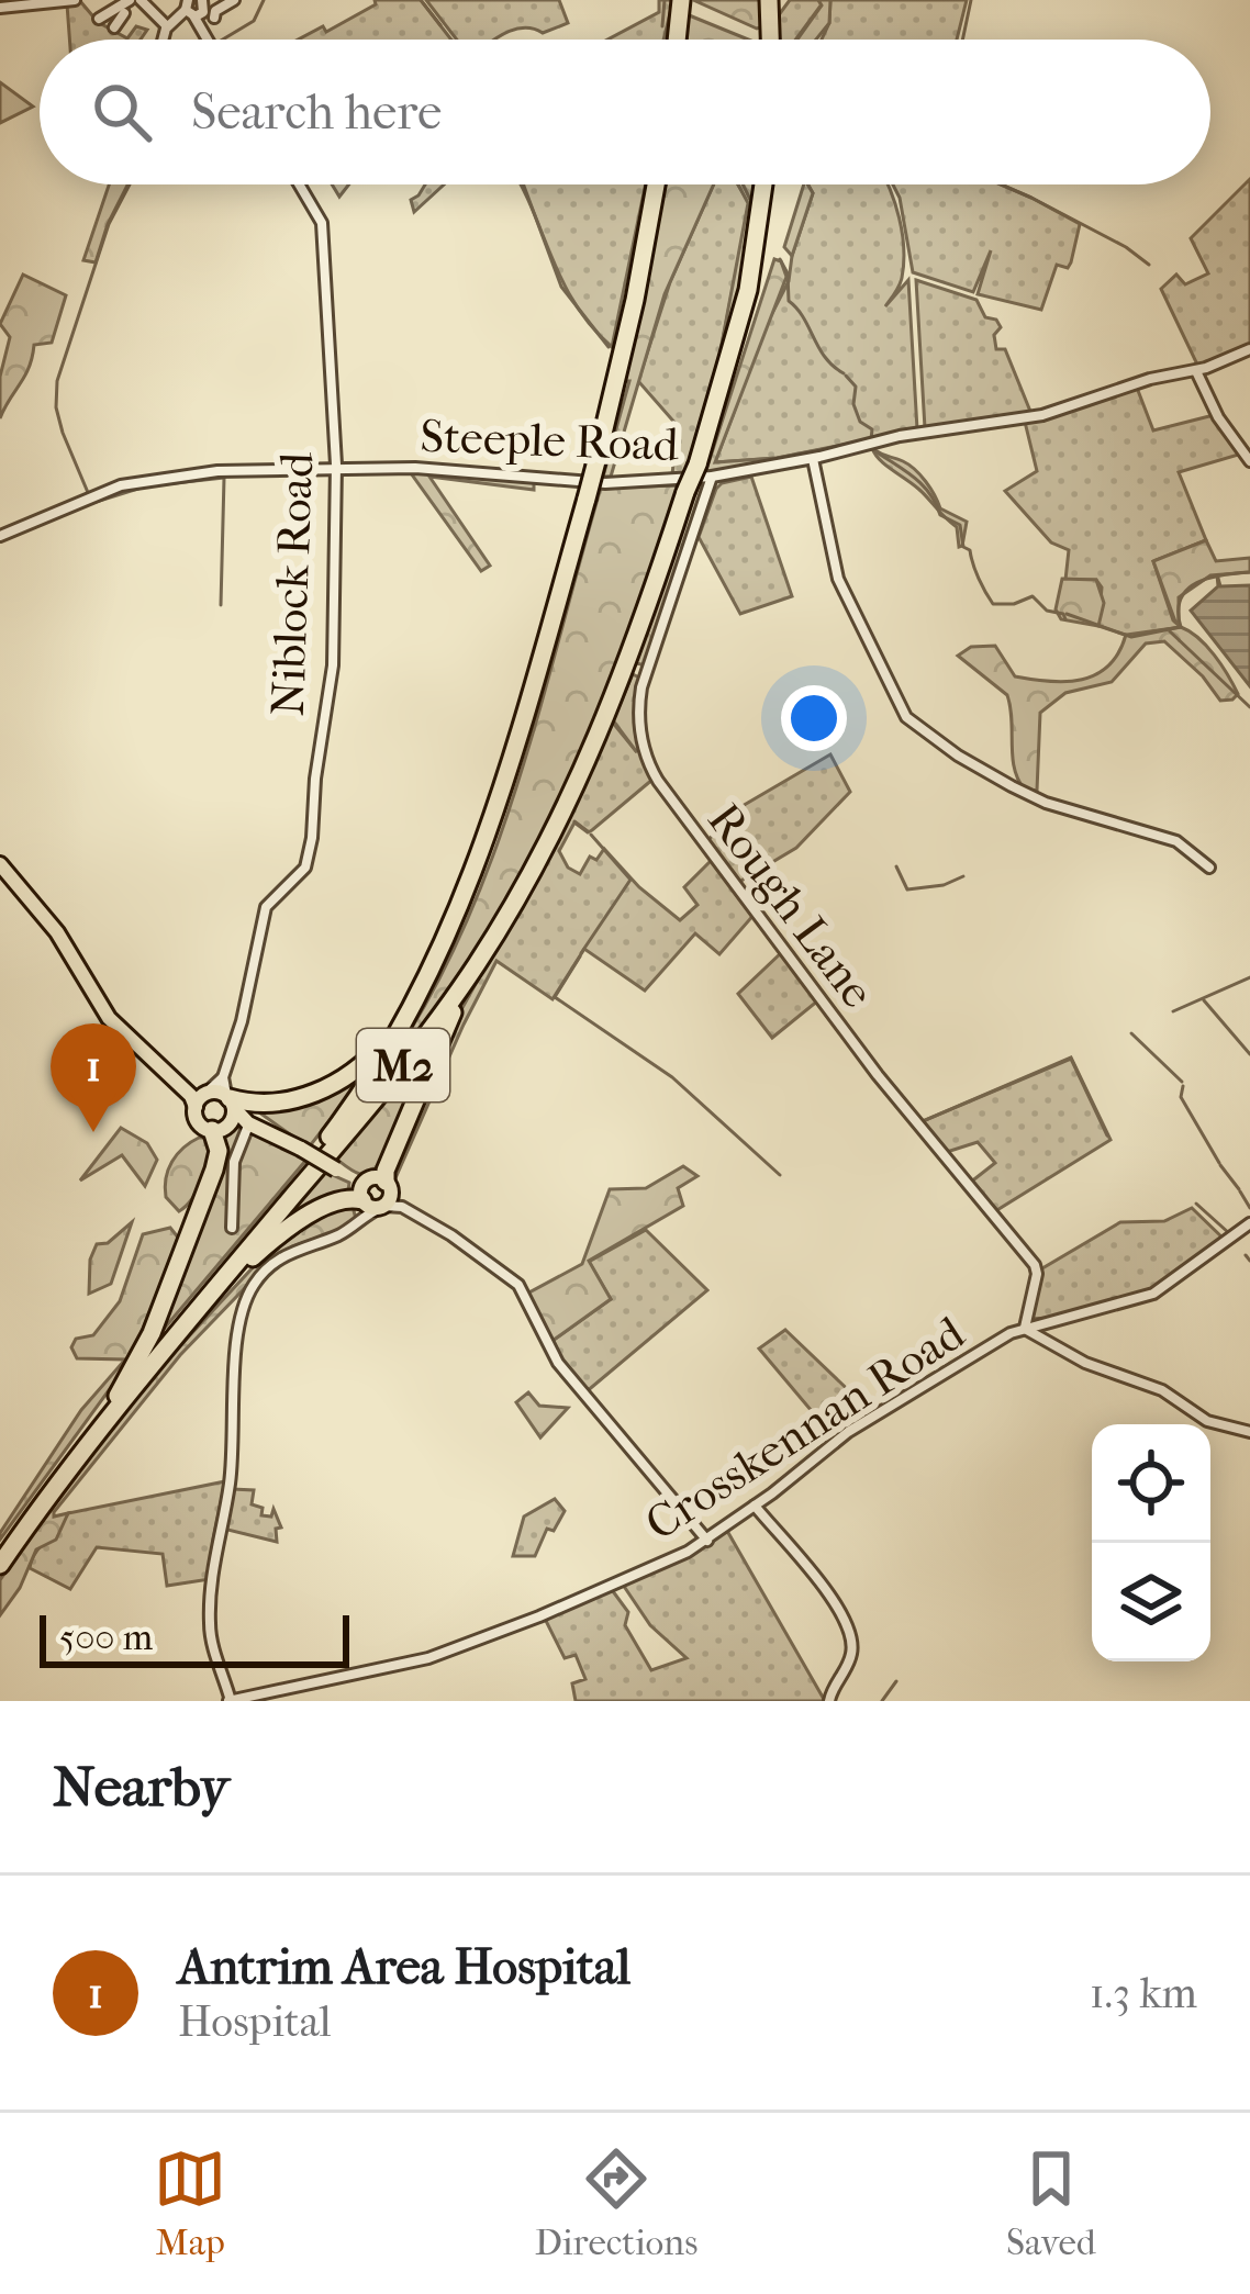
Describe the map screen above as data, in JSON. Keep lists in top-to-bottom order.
{
  "streets": {
    "highway": ["M2"],
    "street": [
      "Steeple Road",
      "Niblock Road",
      "Rough Lane",
      "Crosskennan Road"
    ]
  },
  "crossings": [
    ["Steeple Road", "Niblock Road"],
    ["Steeple Road", "Rough Lane"],
    ["Steeple Road", "M2"],
    ["Rough Lane", "M2"],
    ["Rough Lane", "Crosskennan Road"]
  ],
  "scale_bar": "500 m",
  "page": {
    "search": "Search here",
    "pins": "1",
    "scale": "500 m",
    "heading": "Nearby",
    "list": [
      {
        "mark": "1",
        "name": "Antrim Area Hospital",
        "note": "Hospital",
        "value": "1.3 km"
      }
    ],
    "nav": ["Map", "Directions", "Saved"]
  }
}
